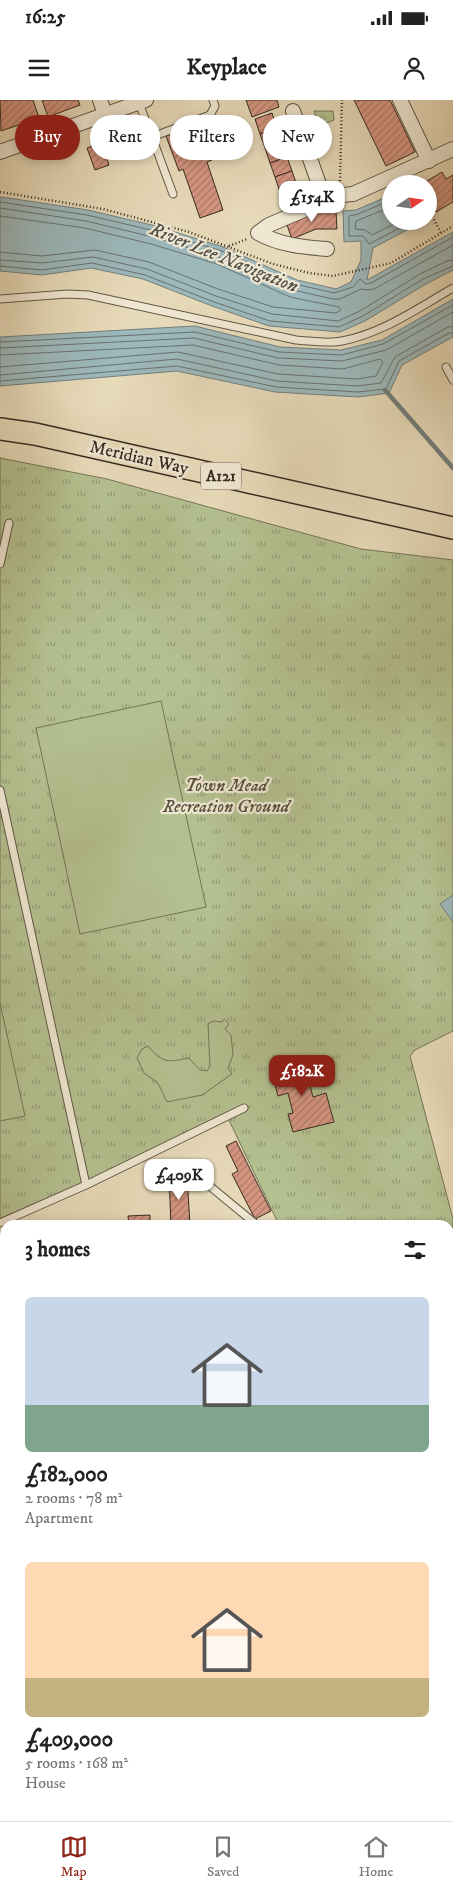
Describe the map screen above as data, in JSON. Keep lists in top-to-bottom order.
{
  "streets": {
    "main road": ["Meridian Way", "A121"]
  },
  "water": ["River Lee Navigation"],
  "parks": ["Town Mead Recreation Ground"],
  "north": "right",
  "page": {
    "status": "16:25",
    "header": "Keyplace",
    "chip": [
      "Buy",
      "Rent",
      "Filters",
      "New"
    ],
    "price": ["£154K", "£182K", "£409K"],
    "heading": "3 homes",
    "list": [
      {
        "name": "£182,000",
        "note": "2 rooms · 78 m² · Apartment"
      },
      {
        "name": "£409,000",
        "note": "5 rooms · 168 m² · House"
      }
    ],
    "tabs": ["Map", "Saved", "Home"]
  }
}
